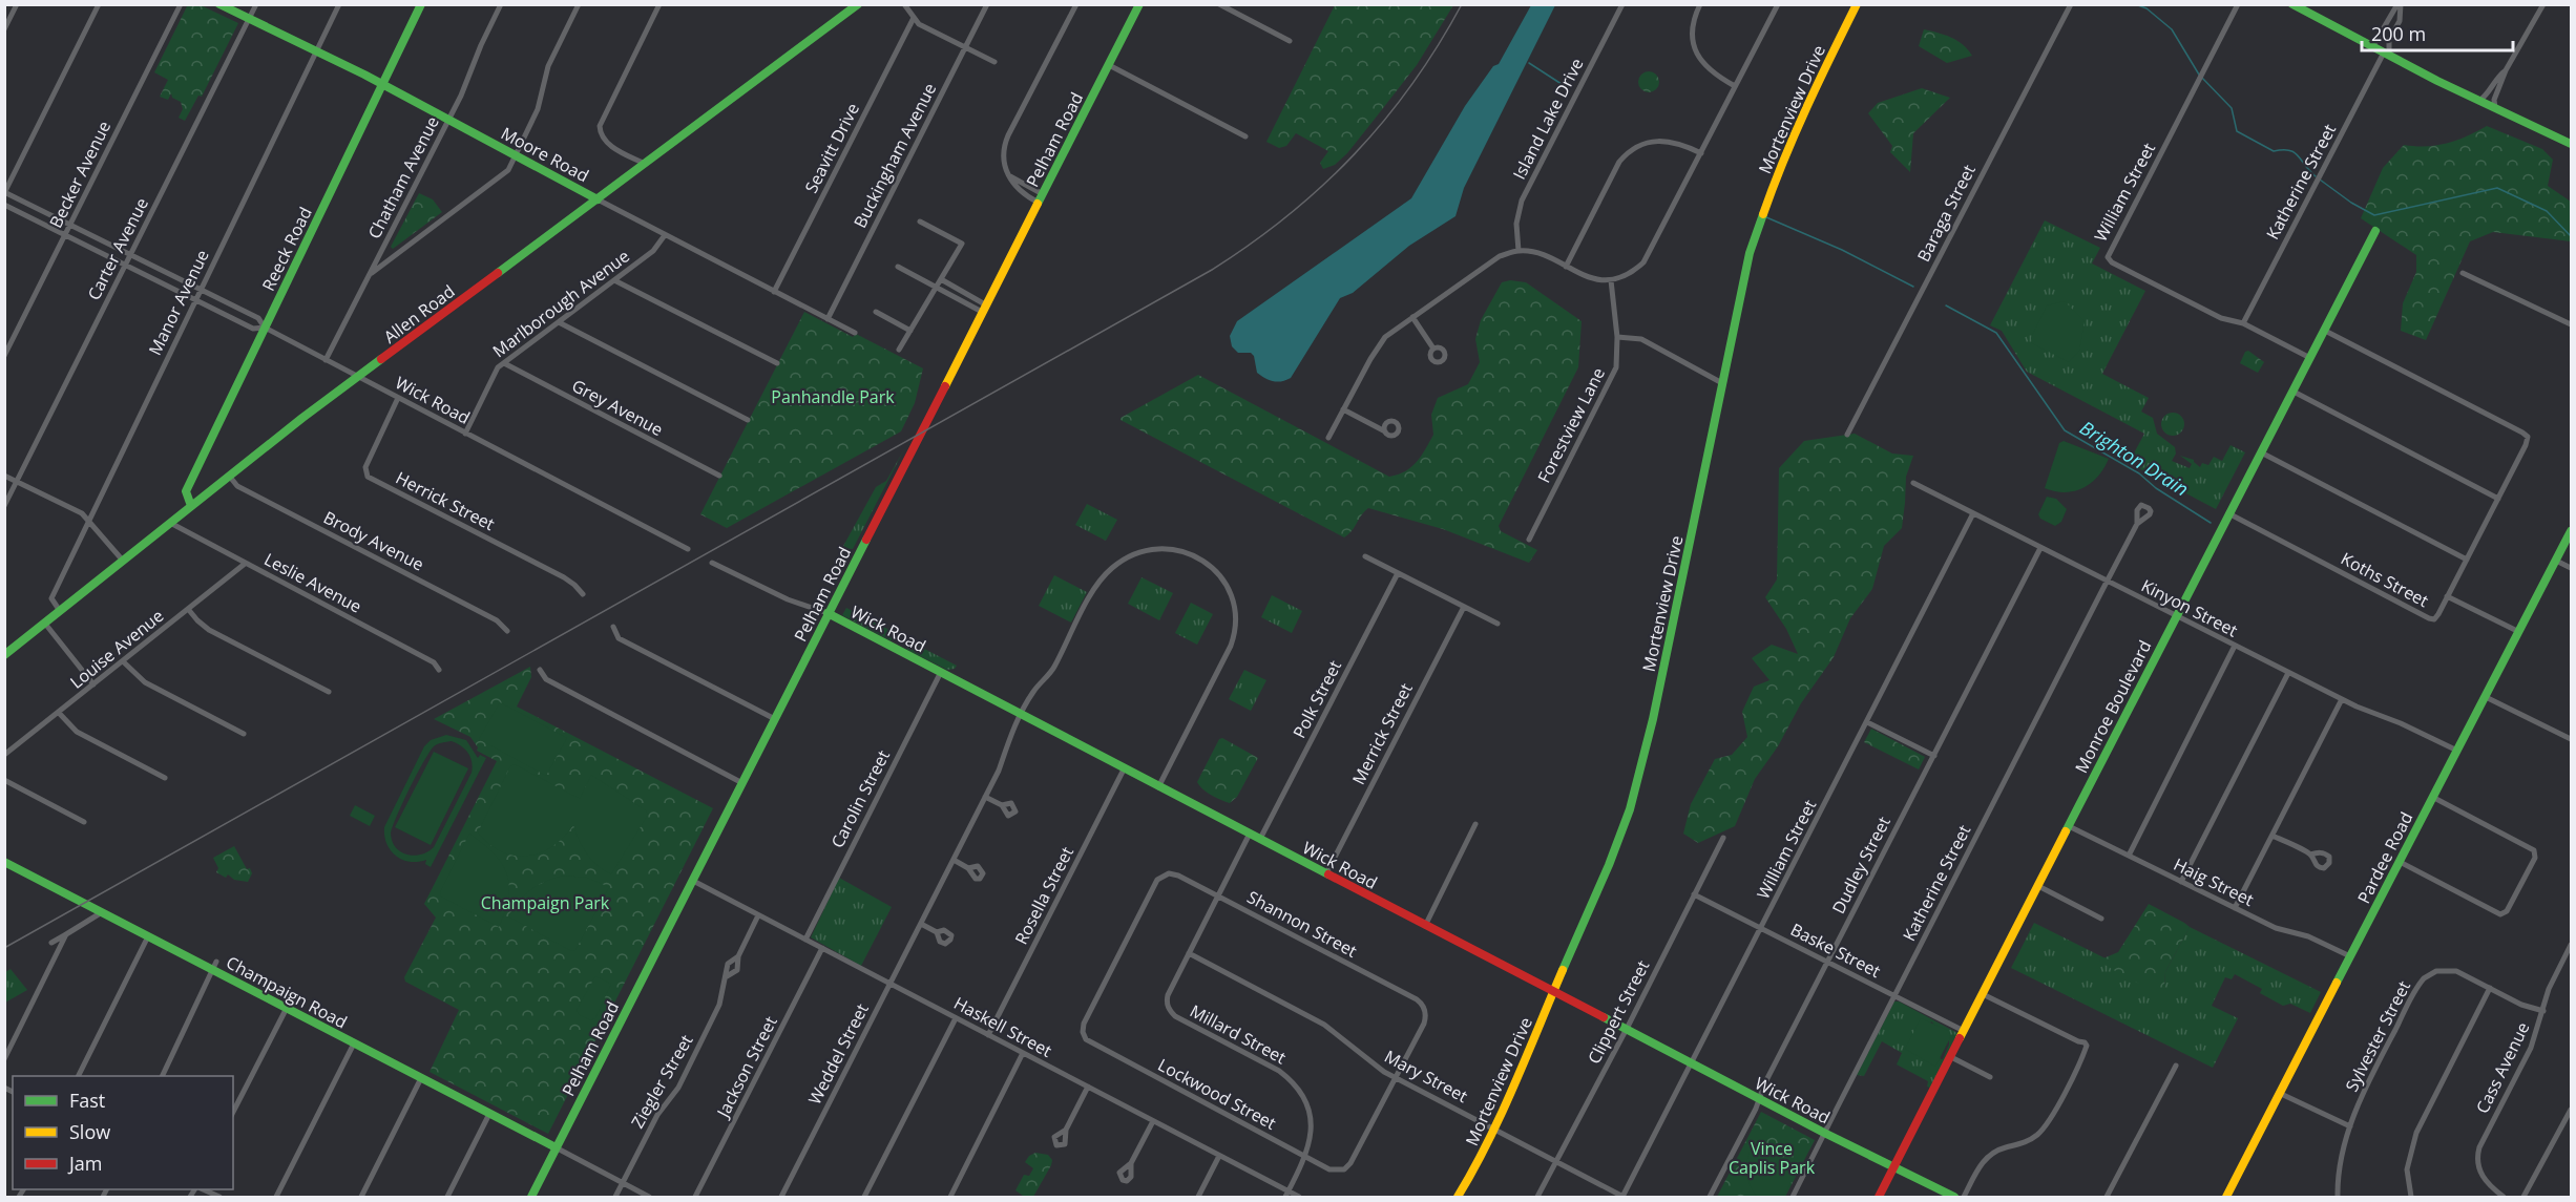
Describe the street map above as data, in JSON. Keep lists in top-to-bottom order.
{
  "streets": {
    "street": [
      "Mortenview Drive",
      "Island Lake Drive",
      "Pelham Road",
      "Seavitt Drive",
      "Moore Road",
      "Buckingham Avenue",
      "Becker Avenue",
      "Chatham Avenue",
      "Katherine Street",
      "William Street",
      "Baraga Street",
      "Carter Avenue",
      "Reeck Road",
      "Manor Avenue",
      "Marlborough Avenue",
      "Allen Road",
      "Wick Road",
      "Grey Avenue",
      "Forestview Lane",
      "Herrick Street",
      "Brody Avenue",
      "Koths Street",
      "Leslie Avenue",
      "Kinyon Street",
      "Louise Avenue",
      "Polk Street",
      "Monroe Boulevard",
      "Merrick Street",
      "Carolin Street",
      "Pardee Road",
      "Dudley Street",
      "Haig Street",
      "Rosella Street",
      "Shannon Street",
      "Baske Street",
      "Champaign Road",
      "Clippert Street",
      "Haskell Street",
      "Millard Street",
      "Sylvester Street",
      "Weddel Street",
      "Jackson Street",
      "Cass Avenue",
      "Mary Street",
      "Ziegler Street",
      "Lockwood Street"
    ]
  },
  "crossings": [
    ["Mortenview Drive", "Wick Road"],
    ["Mortenview Drive", "Mary Street"],
    ["Pelham Road", "Wick Road"],
    ["Pelham Road", "Champaign Road"],
    ["Pelham Road", "Haskell Street"],
    ["Seavitt Drive", "Moore Road"],
    ["Moore Road", "Buckingham Avenue"],
    ["Moore Road", "Chatham Avenue"],
    ["Moore Road", "Carter Avenue"],
    ["Moore Road", "Reeck Road"],
    ["Moore Road", "Manor Avenue"],
    ["Moore Road", "Marlborough Avenue"],
    ["Moore Road", "Allen Road"],
    ["Becker Avenue", "Wick Road"],
    ["Chatham Avenue", "Wick Road"],
    ["Katherine Street", "William Street"],
    ["Katherine Street", "Wick Road"],
    ["Katherine Street", "Kinyon Street"],
    ["Katherine Street", "Baske Street"],
    ["William Street", "Wick Road"],
    ["William Street", "Kinyon Street"],
    ["William Street", "Baske Street"],
    ["William Street", "Mary Street"],
    ["Carter Avenue", "Wick Road"],
    ["Reeck Road", "Allen Road"],
    ["Reeck Road", "Wick Road"],
    ["Manor Avenue", "Allen Road"],
    ["Manor Avenue", "Wick Road"],
    ["Marlborough Avenue", "Wick Road"],
    ["Marlborough Avenue", "Grey Avenue"],
    ["Allen Road", "Wick Road"],
    ["Allen Road", "Brody Avenue"],
    ["Allen Road", "Leslie Avenue"],
    ["Wick Road", "Herrick Street"],
    ["Wick Road", "Polk Street"],
    ["Wick Road", "Monroe Boulevard"],
    ["Wick Road", "Merrick Street"],
    ["Wick Road", "Carolin Street"],
    ["Wick Road", "Dudley Street"],
    ["Wick Road", "Rosella Street"],
    ["Wick Road", "Clippert Street"],
    ["Wick Road", "Weddel Street"],
    ["Koths Street", "Monroe Boulevard"],
    ["Koths Street", "Pardee Road"],
    ["Leslie Avenue", "Louise Avenue"],
    ["Kinyon Street", "Monroe Boulevard"],
    ["Kinyon Street", "Pardee Road"],
    ["Kinyon Street", "Dudley Street"],
    ["Monroe Boulevard", "Haig Street"],
    ["Monroe Boulevard", "Baske Street"],
    ["Carolin Street", "Haskell Street"],
    ["Pardee Road", "Haig Street"],
    ["Dudley Street", "Baske Street"],
    ["Rosella Street", "Haskell Street"],
    ["Shannon Street", "Mary Street"],
    ["Shannon Street", "Lockwood Street"],
    ["Baske Street", "Clippert Street"],
    ["Clippert Street", "Mary Street"],
    ["Haskell Street", "Millard Street"],
    ["Haskell Street", "Weddel Street"],
    ["Haskell Street", "Jackson Street"],
    ["Haskell Street", "Ziegler Street"],
    ["Millard Street", "Mary Street"],
    ["Millard Street", "Lockwood Street"],
    ["Sylvester Street", "Cass Avenue"],
    ["Mary Street", "Lockwood Street"]
  ],
  "water": ["Brighton Drain"],
  "parks": ["Panhandle Park", "Champaign Park", "Vince Caplis Park"],
  "legend": ["Fast", "Slow", "Jam"],
  "scale_bar": "200 m"
}
